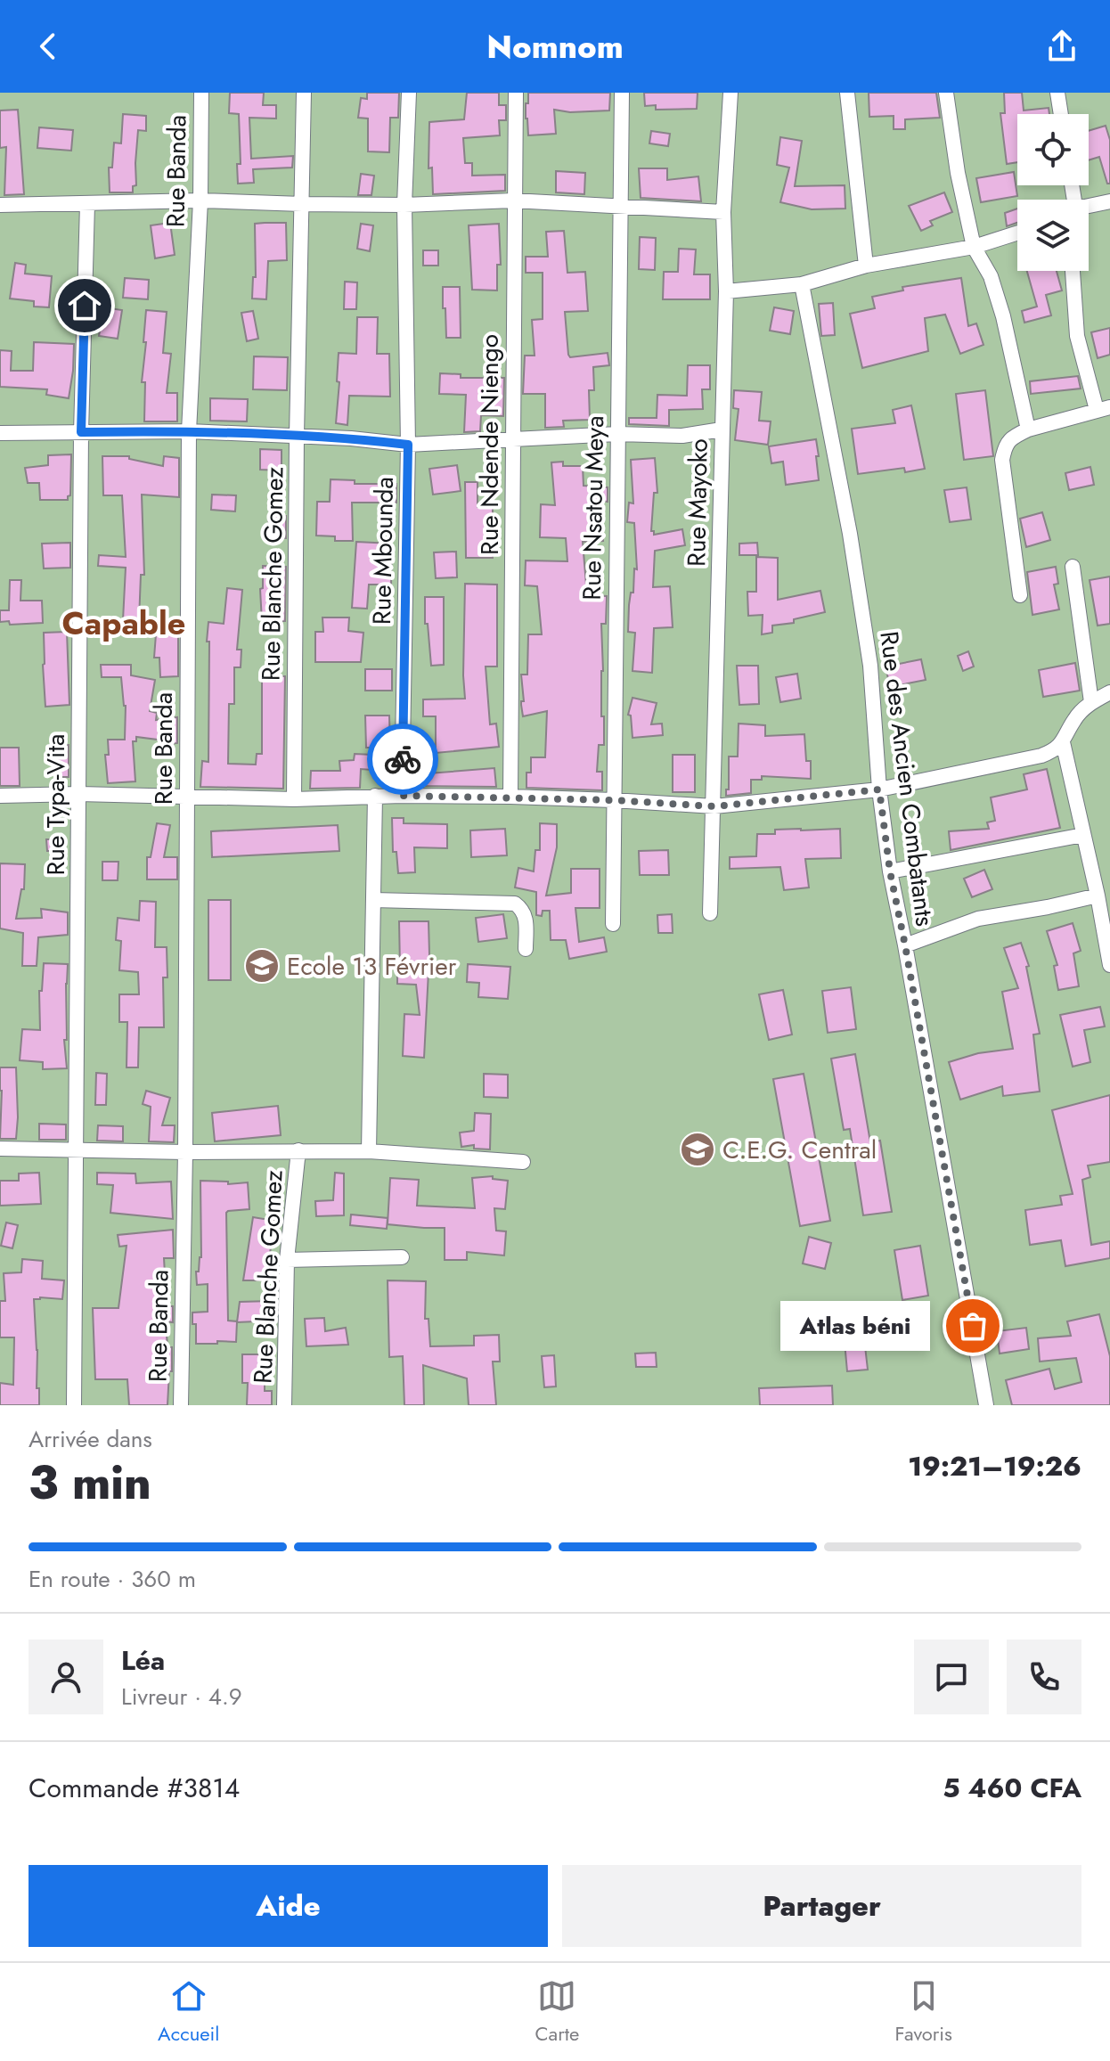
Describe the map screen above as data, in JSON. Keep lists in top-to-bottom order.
{
  "streets": {
    "street": [
      "Rue Banda",
      "Rue Ndende Niengo",
      "Rue Mayoko",
      "Rue Nsatou Meya",
      "Rue Mbounda",
      "Rue Blanche Gomez",
      "Rue des Ancien Combatants",
      "Rue Typa-Vita"
    ]
  },
  "districts": ["Capable"],
  "places": {
    "school or university": ["Ecole 13 Février", "C.E.G. Central"],
    "other": ["Atlas béni"]
  },
  "page": {
    "header": "Nomnom",
    "bubble": "Atlas béni",
    "heading": ["3 min", "Arrivée dans", "19:21–19:26"],
    "panel": [
      "Léa",
      "Livreur · 4.9",
      "Commande #3814",
      "5 460 CFA"
    ],
    "bar": "En route · 360 m",
    "buttons": ["Aide", "Partager"],
    "tabs": ["Accueil", "Carte", "Favoris"]
  }
}
